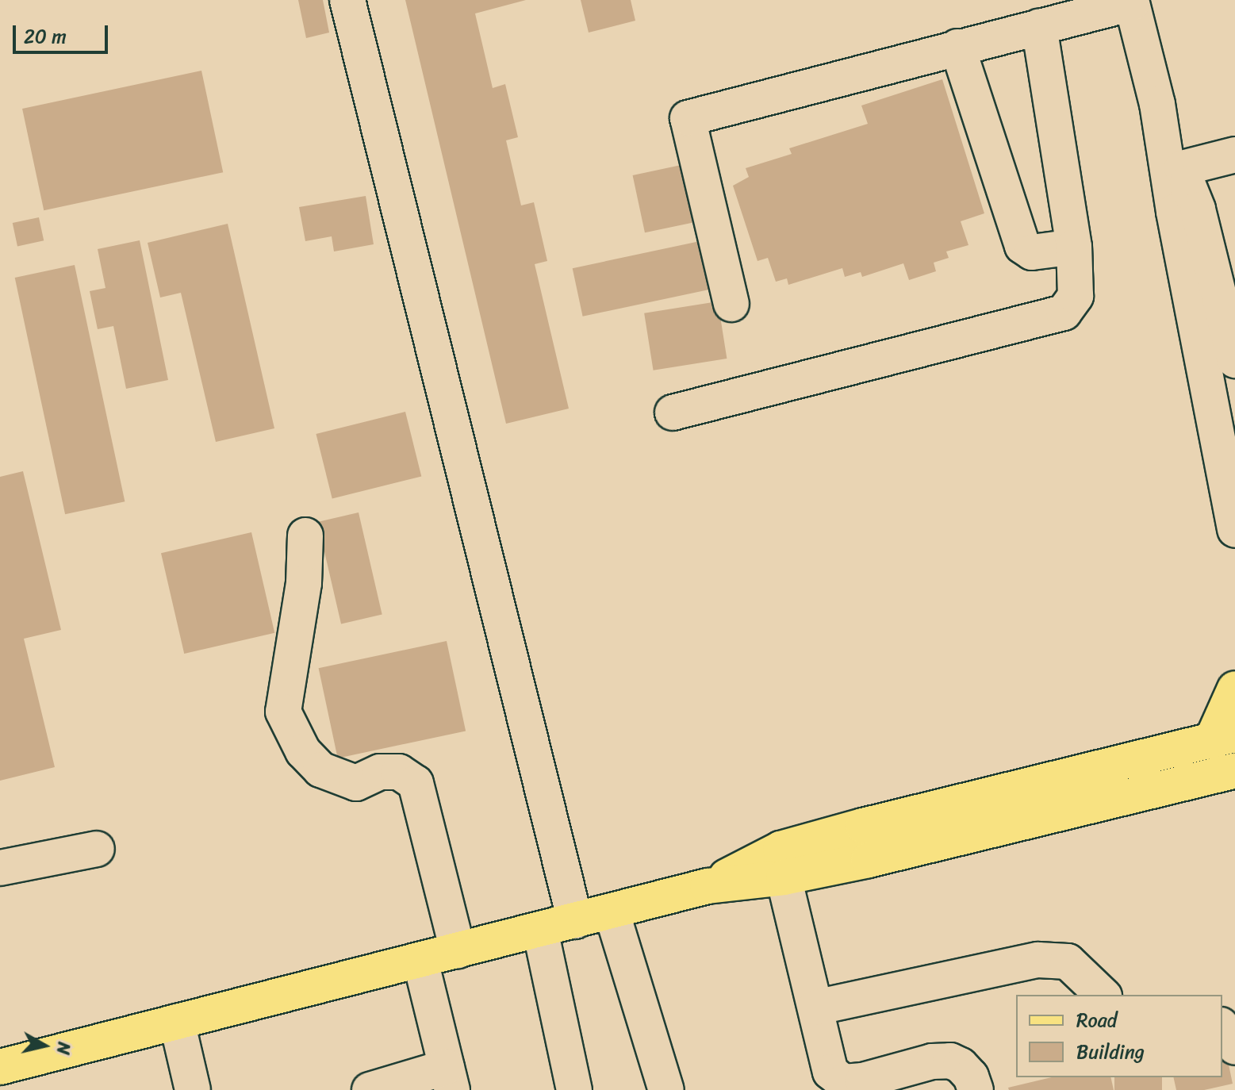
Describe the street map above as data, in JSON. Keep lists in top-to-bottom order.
{
  "legend": ["Road", "Building"],
  "scale_bar": "20 m",
  "north": "right"
}
